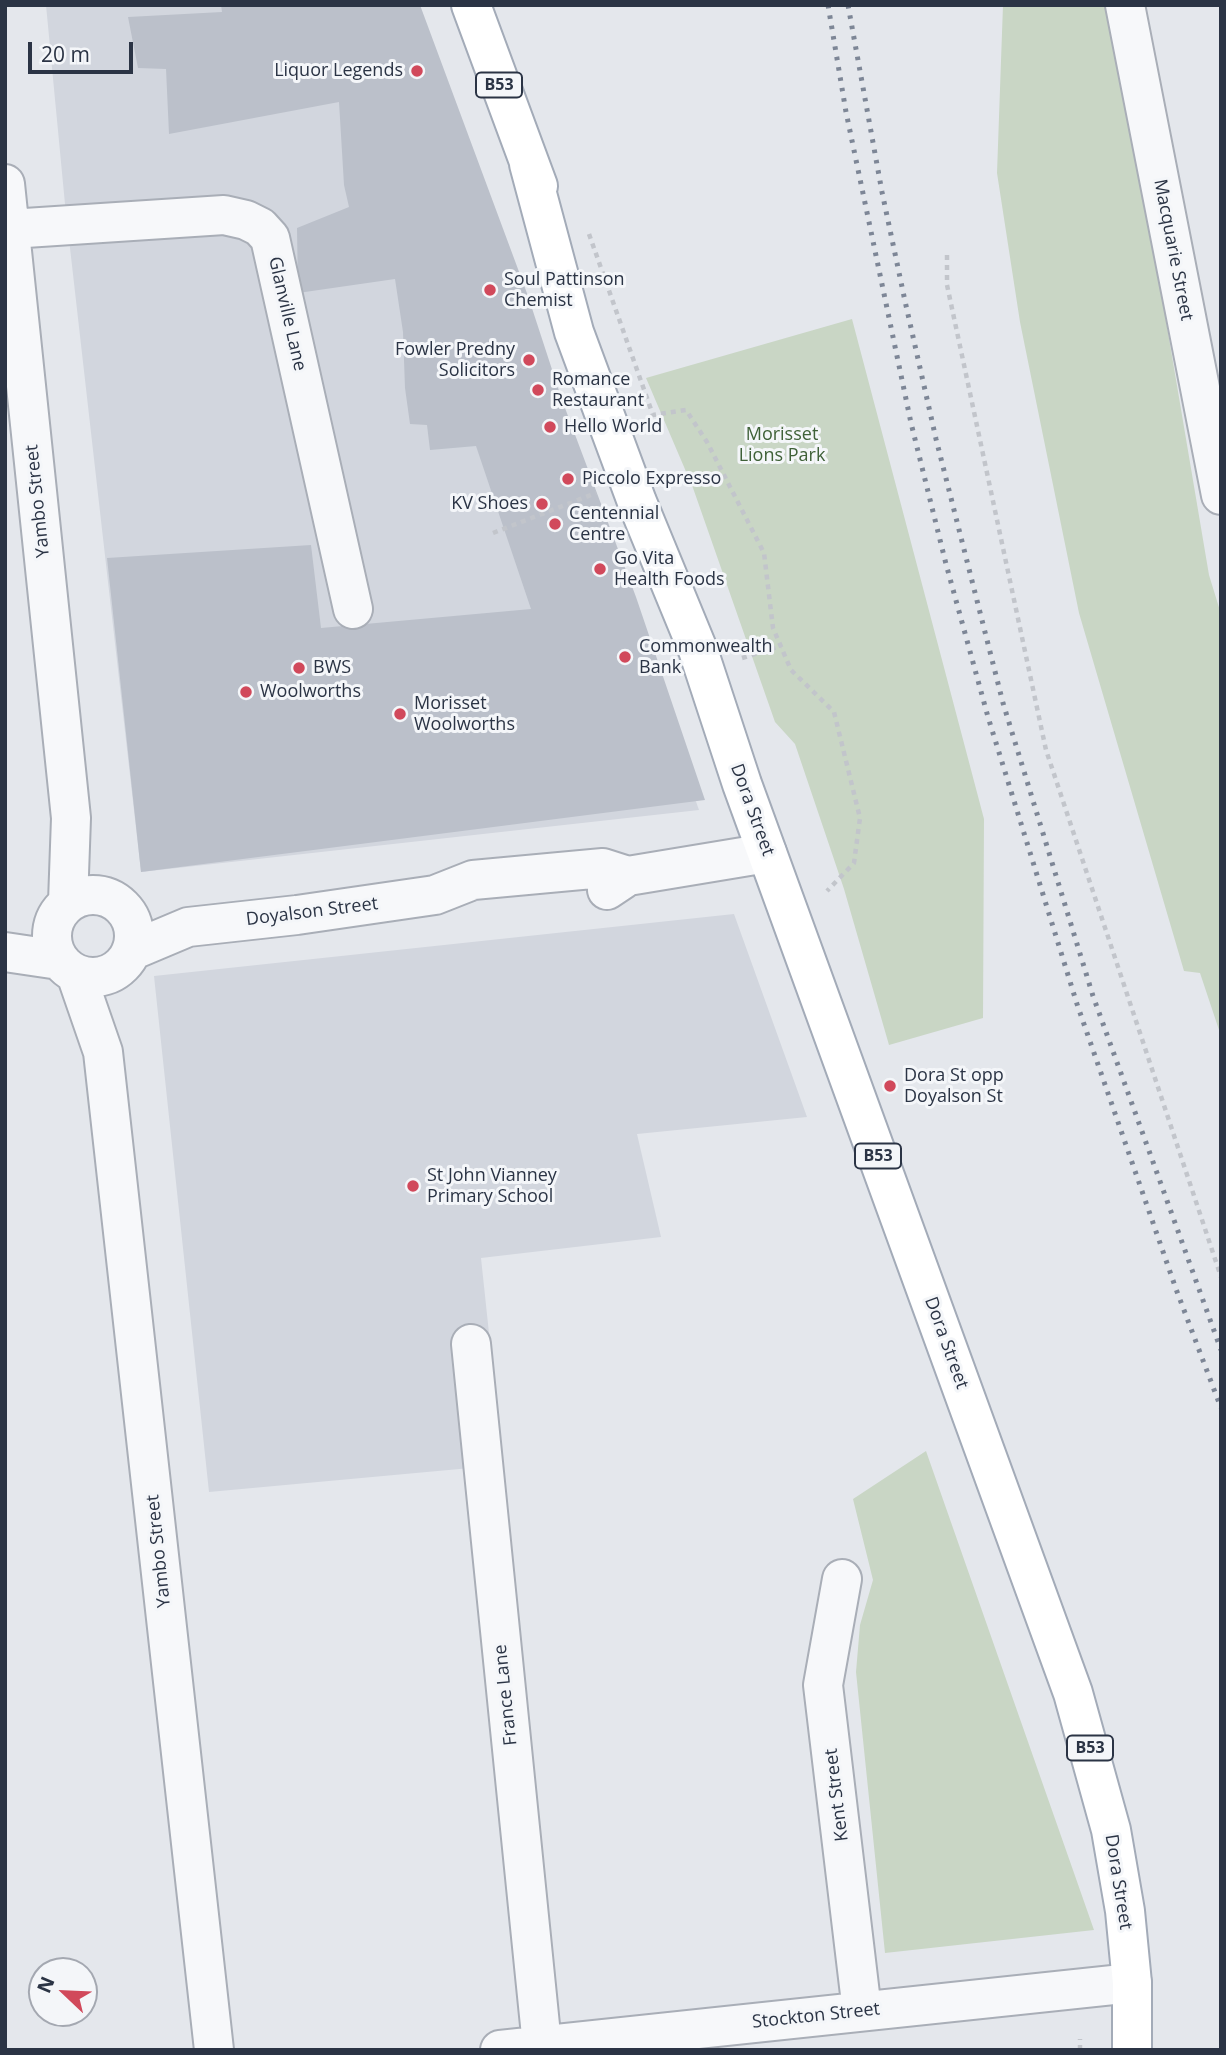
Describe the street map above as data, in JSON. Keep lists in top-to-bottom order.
{
  "streets": {
    "main road": ["B53", "Dora Street"],
    "street": [
      "Macquarie Street",
      "Glanville Lane",
      "Yambo Street",
      "Doyalson Street",
      "France Lane",
      "Kent Street",
      "Stockton Street"
    ]
  },
  "crossings": [
    ["Glanville Lane", "Yambo Street"],
    ["Yambo Street", "Doyalson Street"],
    ["Dora Street", "Doyalson Street"],
    ["Dora Street", "Stockton Street"],
    ["France Lane", "Stockton Street"],
    ["Kent Street", "Stockton Street"]
  ],
  "parks": ["Morisset Lions Park"],
  "places": [
    "Liquor Legends",
    "Soul Pattinson Chemist",
    "Fowler Predny Solicitors",
    "Romance Restaurant",
    "Hello World",
    "Piccolo Expresso",
    "KV Shoes",
    "Centennial Centre",
    "Go Vita Health Foods",
    "Commonwealth Bank",
    "BWS",
    "Woolworths",
    "Morisset Woolworths",
    "Dora St opp Doyalson St",
    "St John Vianney Primary School"
  ],
  "scale_bar": "20 m",
  "north": "top left"
}
